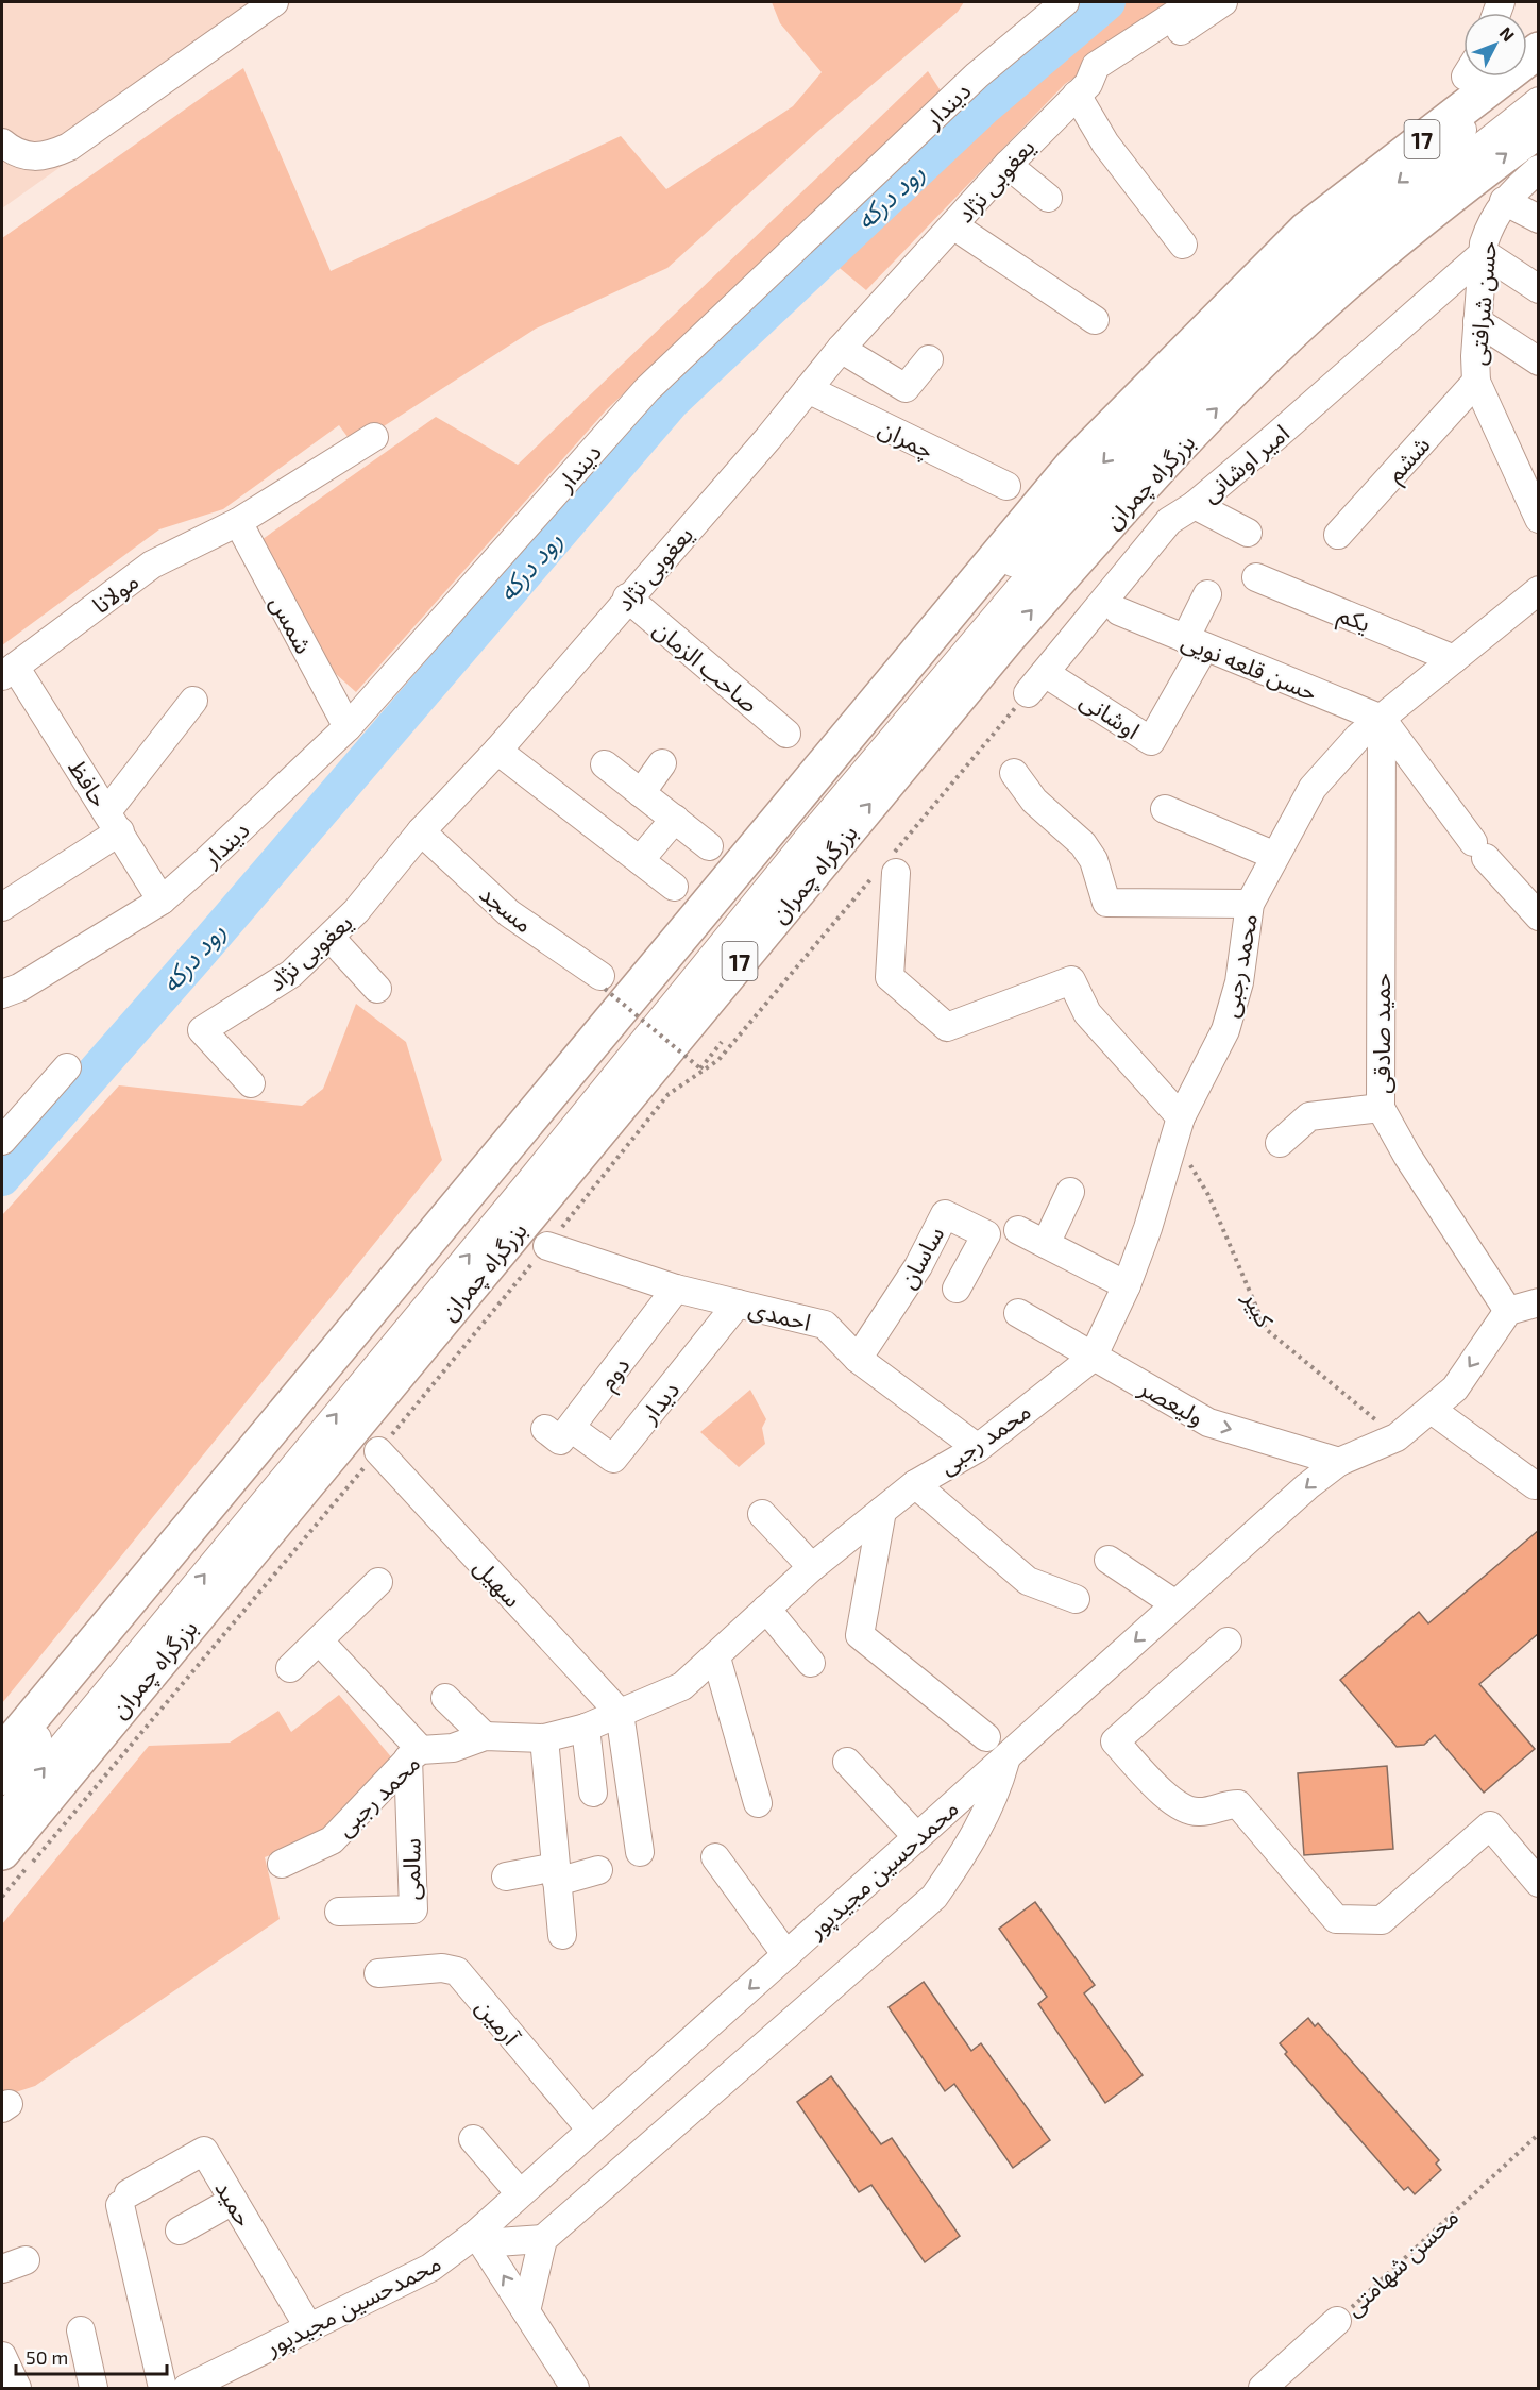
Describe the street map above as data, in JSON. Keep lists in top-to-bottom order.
{
  "streets": {
    "highway": ["17", "بزرگراه چمران"],
    "street": [
      "دیندار",
      "یعغوبی نژاد",
      "حسن شرافتی",
      "چمران",
      "ششم",
      "امیر اوشانی",
      "مولانا",
      "یکم",
      "شمس",
      "صاحب الزمان",
      "حسن قلعه نویی",
      "اوشانی",
      "حافظ",
      "مسجد",
      "محمد رجبی",
      "حمید صادقی",
      "ساسان",
      "احمدی",
      "دوم",
      "دیدار",
      "ولیعصر",
      "سهیل",
      "محمدحسین مجیدپور",
      "سالمی",
      "آرمین",
      "حمید",
      "محسن شهامتی"
    ],
    "path": ["کبیر"]
  },
  "crossings": [
    ["دیندار", "شمس"],
    ["دیندار", "حافظ"],
    ["یعغوبی نژاد", "چمران"],
    ["یعغوبی نژاد", "صاحب الزمان"],
    ["یعغوبی نژاد", "مسجد"],
    ["حسن شرافتی", "ششم"],
    ["حسن شرافتی", "امیر اوشانی"],
    ["امیر اوشانی", "اوشانی"],
    ["مولانا", "شمس"],
    ["مولانا", "حافظ"],
    ["یکم", "محمد رجبی"],
    ["حسن قلعه نویی", "اوشانی"],
    ["حسن قلعه نویی", "محمد رجبی"],
    ["حسن قلعه نویی", "حمید صادقی"],
    ["محمد رجبی", "حمید صادقی"],
    ["محمد رجبی", "کبیر"],
    ["محمد رجبی", "احمدی"],
    ["محمد رجبی", "ولیعصر"],
    ["محمد رجبی", "سهیل"],
    ["محمد رجبی", "سالمی"],
    ["حمید صادقی", "محمدحسین مجیدپور"],
    ["ساسان", "احمدی"],
    ["کبیر", "محمدحسین مجیدپور"],
    ["احمدی", "دوم"],
    ["احمدی", "دیدار"],
    ["دوم", "دیدار"],
    ["ولیعصر", "محمدحسین مجیدپور"],
    ["محمدحسین مجیدپور", "آرمین"],
    ["محمدحسین مجیدپور", "حمید"]
  ],
  "water": ["رود درکه"],
  "scale_bar": "50 m",
  "north": "top right"
}
